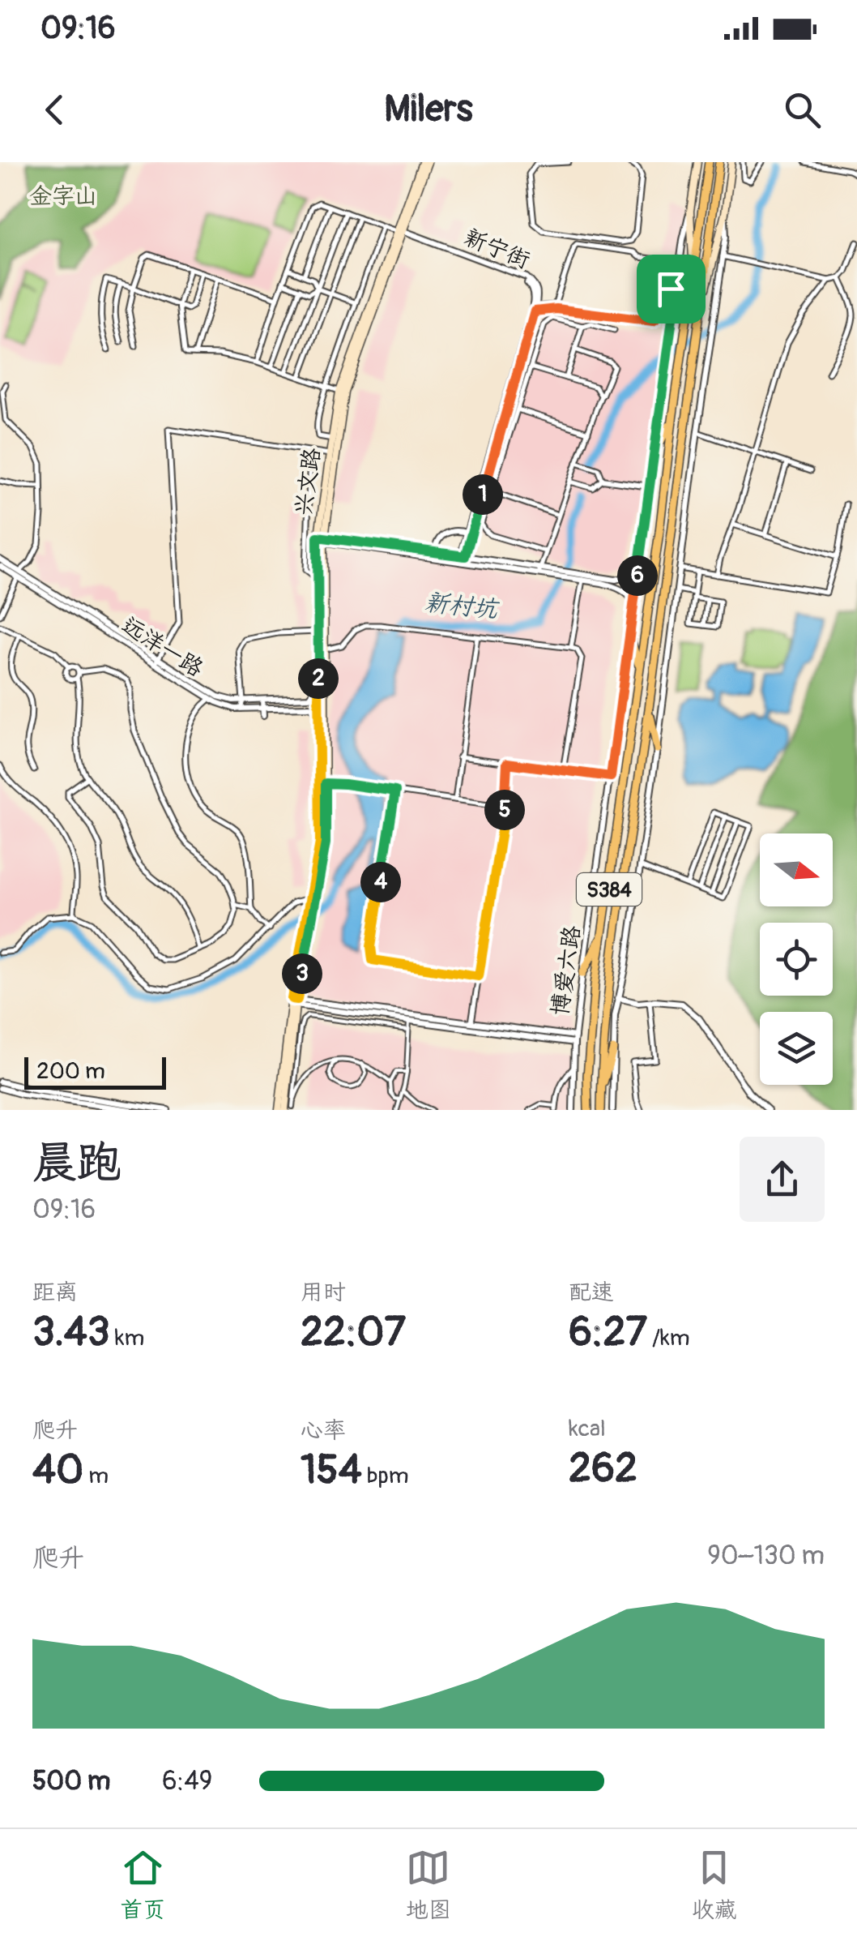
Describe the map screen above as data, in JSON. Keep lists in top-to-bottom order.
{
  "streets": {
    "highway": ["S384", "博爱六路"],
    "main road": ["兴文路"],
    "street": ["新宁街", "远洋一路"]
  },
  "crossings": [
    ["新宁街", "兴文路"],
    ["兴文路", "远洋一路"]
  ],
  "water": ["新村坑"],
  "parks": ["金字山"],
  "scale_bar": "200 m",
  "north": "right",
  "page": {
    "status": "09:16",
    "header": "Milers",
    "pins": [
      "1",
      "6",
      "2",
      "5",
      "4",
      "3"
    ],
    "scale": "200 m",
    "heading": ["晨跑", "09:16"],
    "stats": [
      ["距离", "3.43 km"],
      ["用时", "22:07"],
      ["配速", "6:27 /km"],
      ["爬升", "40 m"],
      ["心率", "154 bpm"],
      ["kcal", "262"]
    ],
    "chart": ["爬升", "90–130 m"],
    "list": [
      {
        "name": "500 m",
        "note": "6:49"
      }
    ],
    "tabs": ["首页", "地图", "收藏"]
  }
}
